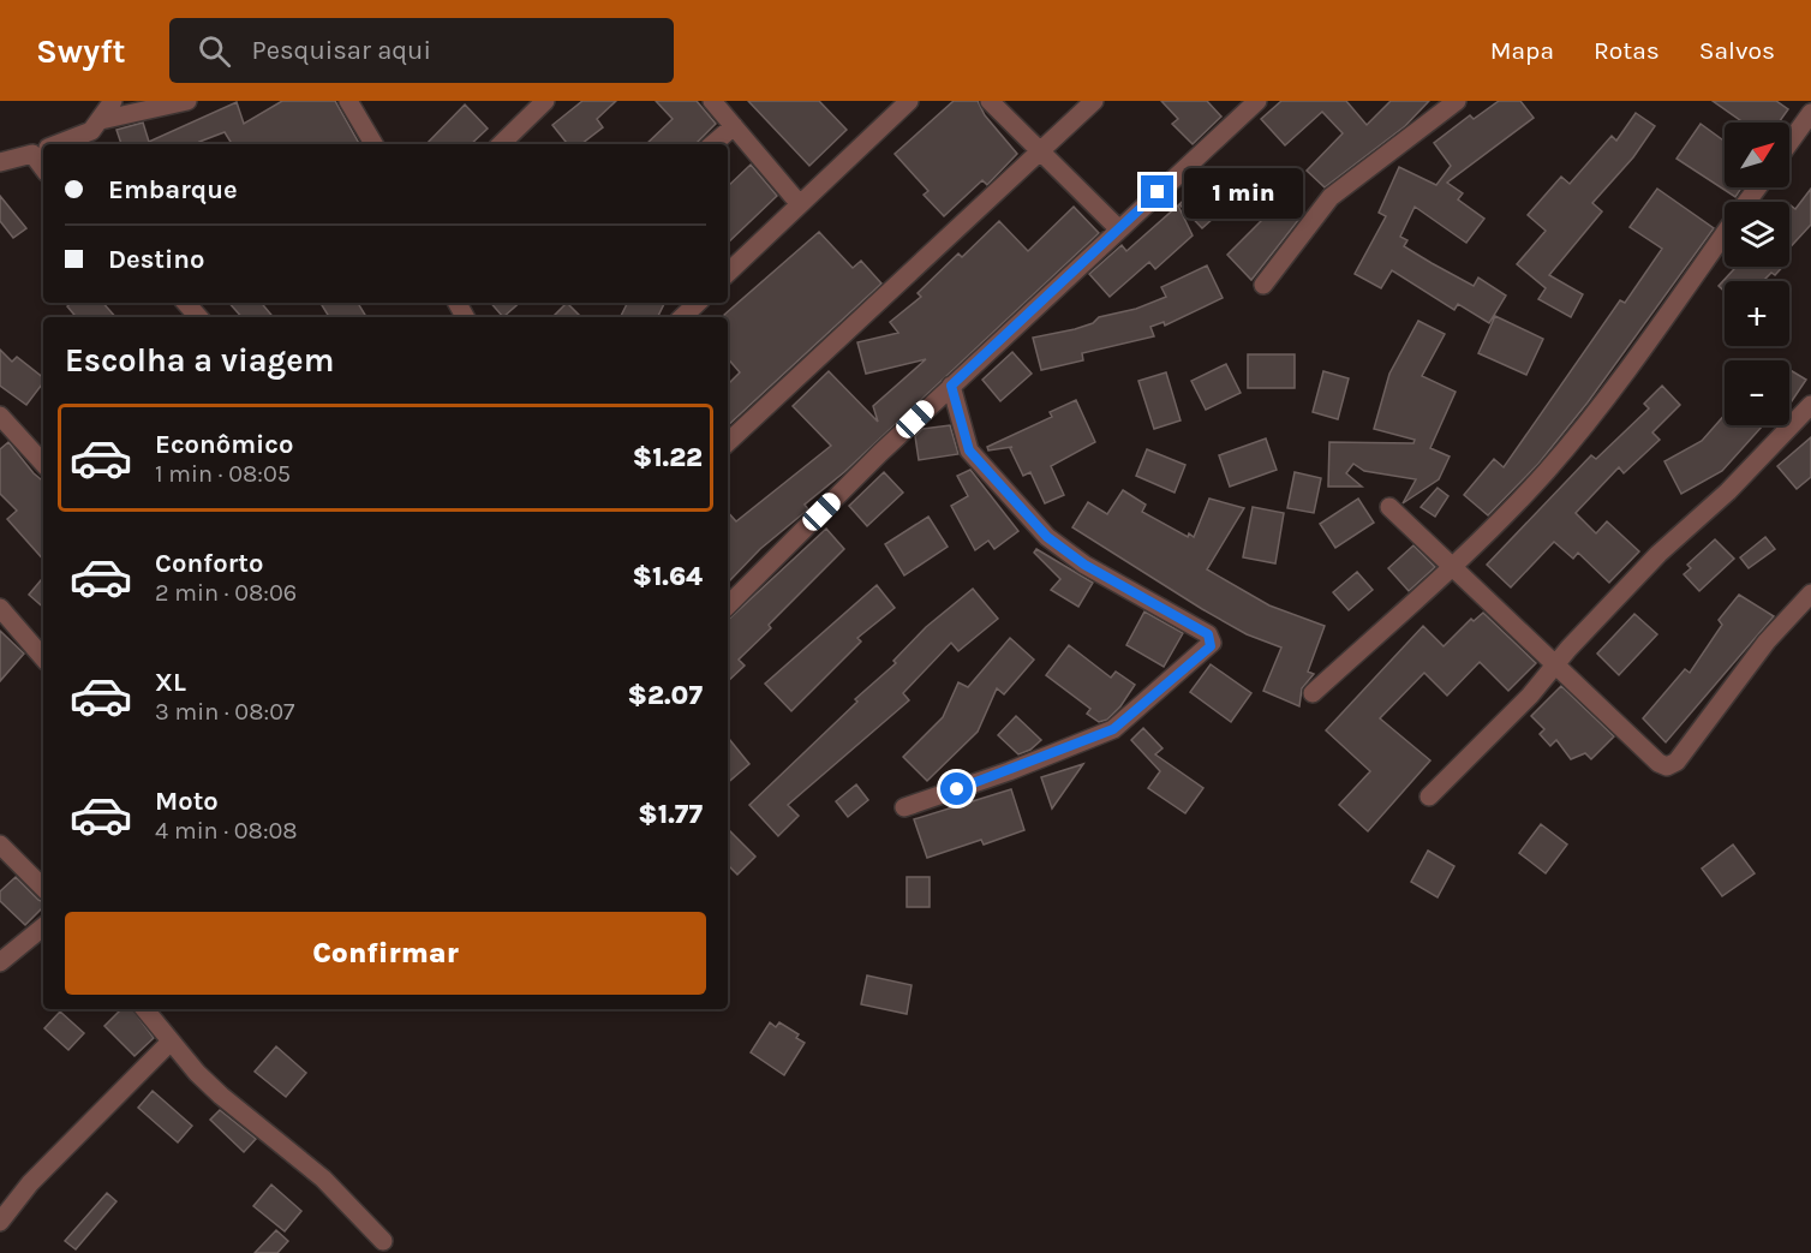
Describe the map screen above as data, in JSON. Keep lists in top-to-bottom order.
{
  "north": "top right",
  "page": {
    "header": "Swyft",
    "search": "Pesquisar aqui",
    "nav": ["Mapa", "Rotas", "Salvos"],
    "map_buttons": ["+", "−"],
    "banner": ["Embarque", "Destino"],
    "bubble": "1 min",
    "heading": "Escolha a viagem",
    "list": [
      {
        "name": "Econômico",
        "note": "1 min · 08:05",
        "value": "$1.22"
      },
      {
        "name": "Conforto",
        "note": "2 min · 08:06",
        "value": "$1.64"
      },
      {
        "name": "XL",
        "note": "3 min · 08:07",
        "value": "$2.07"
      },
      {
        "name": "Moto",
        "note": "4 min · 08:08",
        "value": "$1.77"
      }
    ],
    "buttons": "Confirmar"
  }
}
